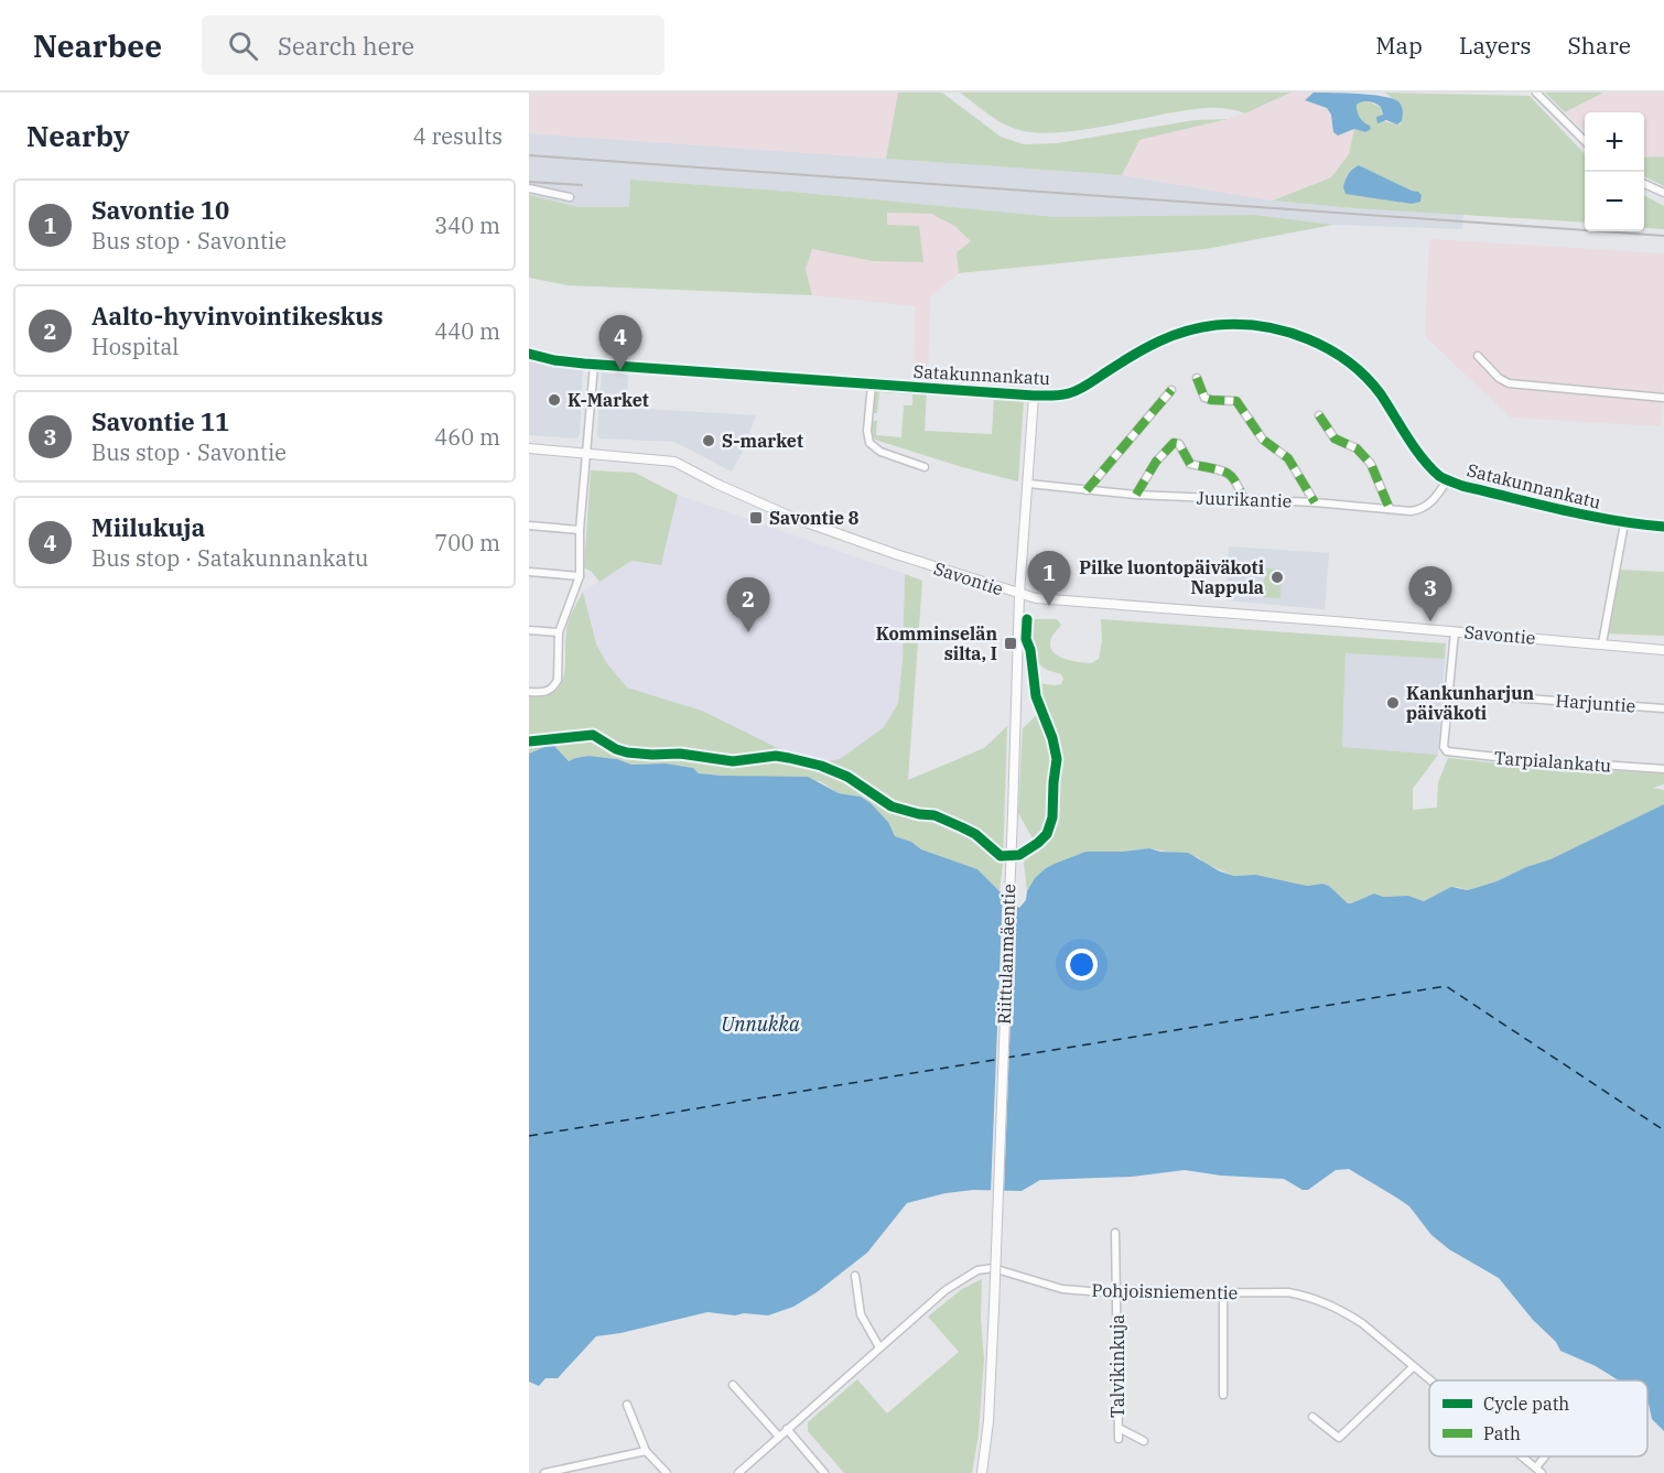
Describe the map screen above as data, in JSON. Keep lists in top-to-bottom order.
{
  "streets": {
    "street": [
      "Satakunnankatu",
      "Juurikantie",
      "Savontie",
      "Harjuntie",
      "Tarpialankatu",
      "Riittulanmäentie",
      "Pohjoisniementie",
      "Talvikinkuja"
    ]
  },
  "crossings": [
    ["Satakunnankatu", "Juurikantie"],
    ["Satakunnankatu", "Riittulanmäentie"],
    ["Juurikantie", "Riittulanmäentie"],
    ["Savontie", "Riittulanmäentie"],
    ["Harjuntie", "Tarpialankatu"],
    ["Pohjoisniementie", "Talvikinkuja"]
  ],
  "water": ["Unnukka"],
  "places": {
    "other": [
      "K-Market",
      "S-market",
      "Pilke luontopäiväkoti Nappula",
      "Kankunharjun päiväkoti"
    ],
    "transit": ["Savontie 8", "Komminselän silta, I"]
  },
  "legend": ["Cycle path", "Path"],
  "page": {
    "header": "Nearbee",
    "search": "Search here",
    "nav": ["Map", "Layers", "Share"],
    "heading": ["Nearby", "4 results"],
    "map_buttons": ["+", "−"],
    "list": [
      {
        "mark": "1",
        "name": "Savontie 10",
        "note": "Bus stop · Savontie",
        "value": "340 m"
      },
      {
        "mark": "2",
        "name": "Aalto-hyvinvointikeskus",
        "note": "Hospital",
        "value": "440 m"
      },
      {
        "mark": "3",
        "name": "Savontie 11",
        "note": "Bus stop · Savontie",
        "value": "460 m"
      },
      {
        "mark": "4",
        "name": "Miilukuja",
        "note": "Bus stop · Satakunnankatu",
        "value": "700 m"
      }
    ],
    "pins": [
      "4",
      "1",
      "3",
      "2"
    ]
  }
}
